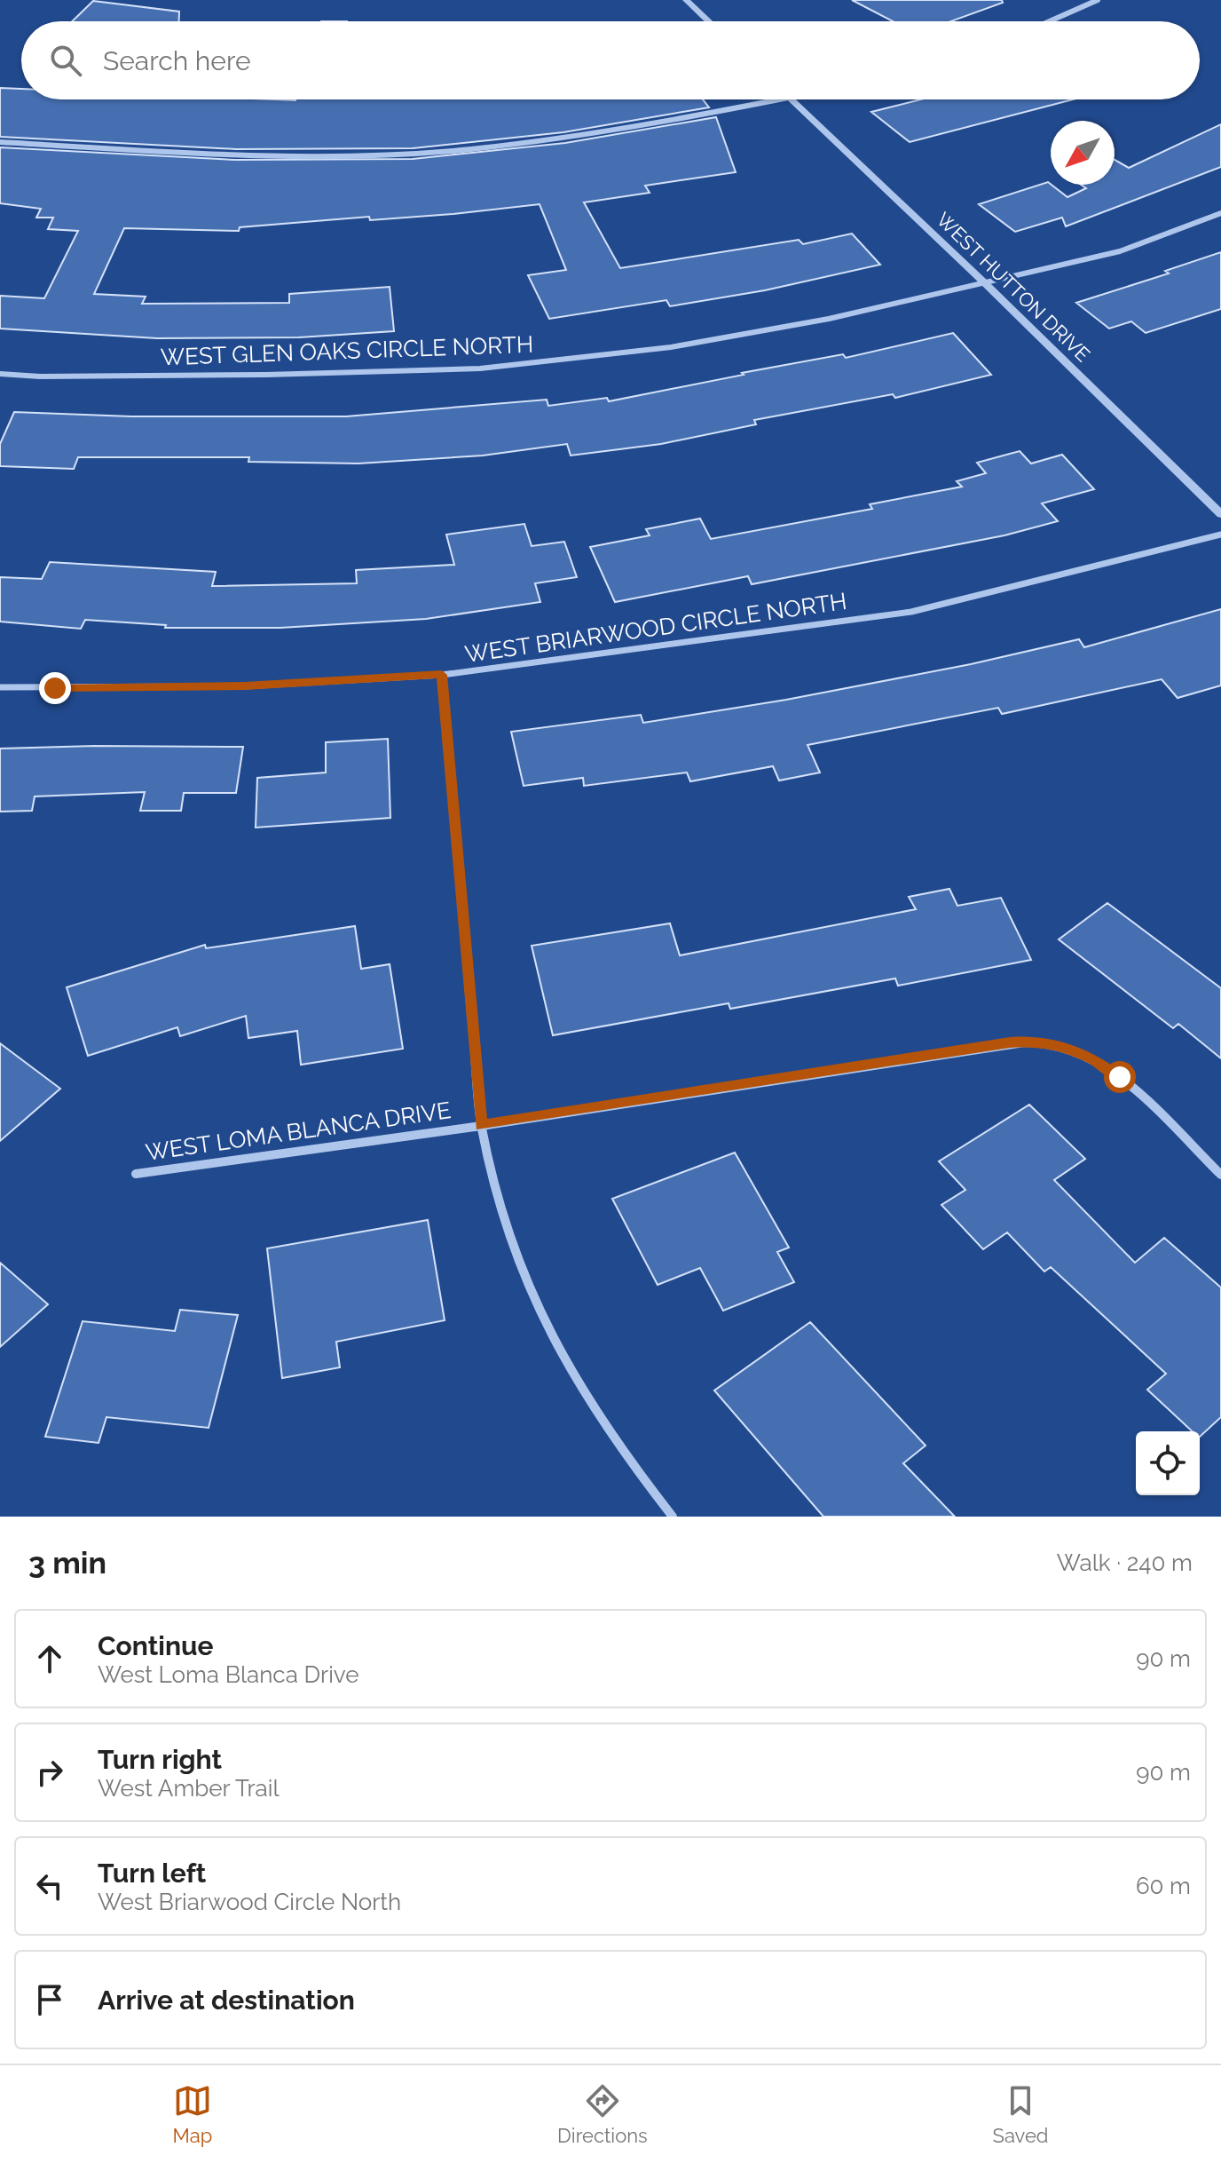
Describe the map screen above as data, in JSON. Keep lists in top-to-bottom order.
{
  "streets": {
    "street": [
      "WEST HUTTON DRIVE",
      "WEST GLEN OAKS CIRCLE NORTH",
      "WEST BRIARWOOD CIRCLE NORTH",
      "WEST LOMA BLANCA DRIVE"
    ]
  },
  "crossings": [
    ["WEST HUTTON DRIVE", "WEST GLEN OAKS CIRCLE NORTH"]
  ],
  "north": "bottom left",
  "page": {
    "search": "Search here",
    "heading": ["3 min", "Walk · 240 m"],
    "list": [
      ["Continue", "West Loma Blanca Drive", "90 m"],
      ["Turn right", "West Amber Trail", "90 m"],
      ["Turn left", "West Briarwood Circle North", "60 m"],
      "Arrive at destination"
    ],
    "nav": ["Map", "Directions", "Saved"]
  }
}
